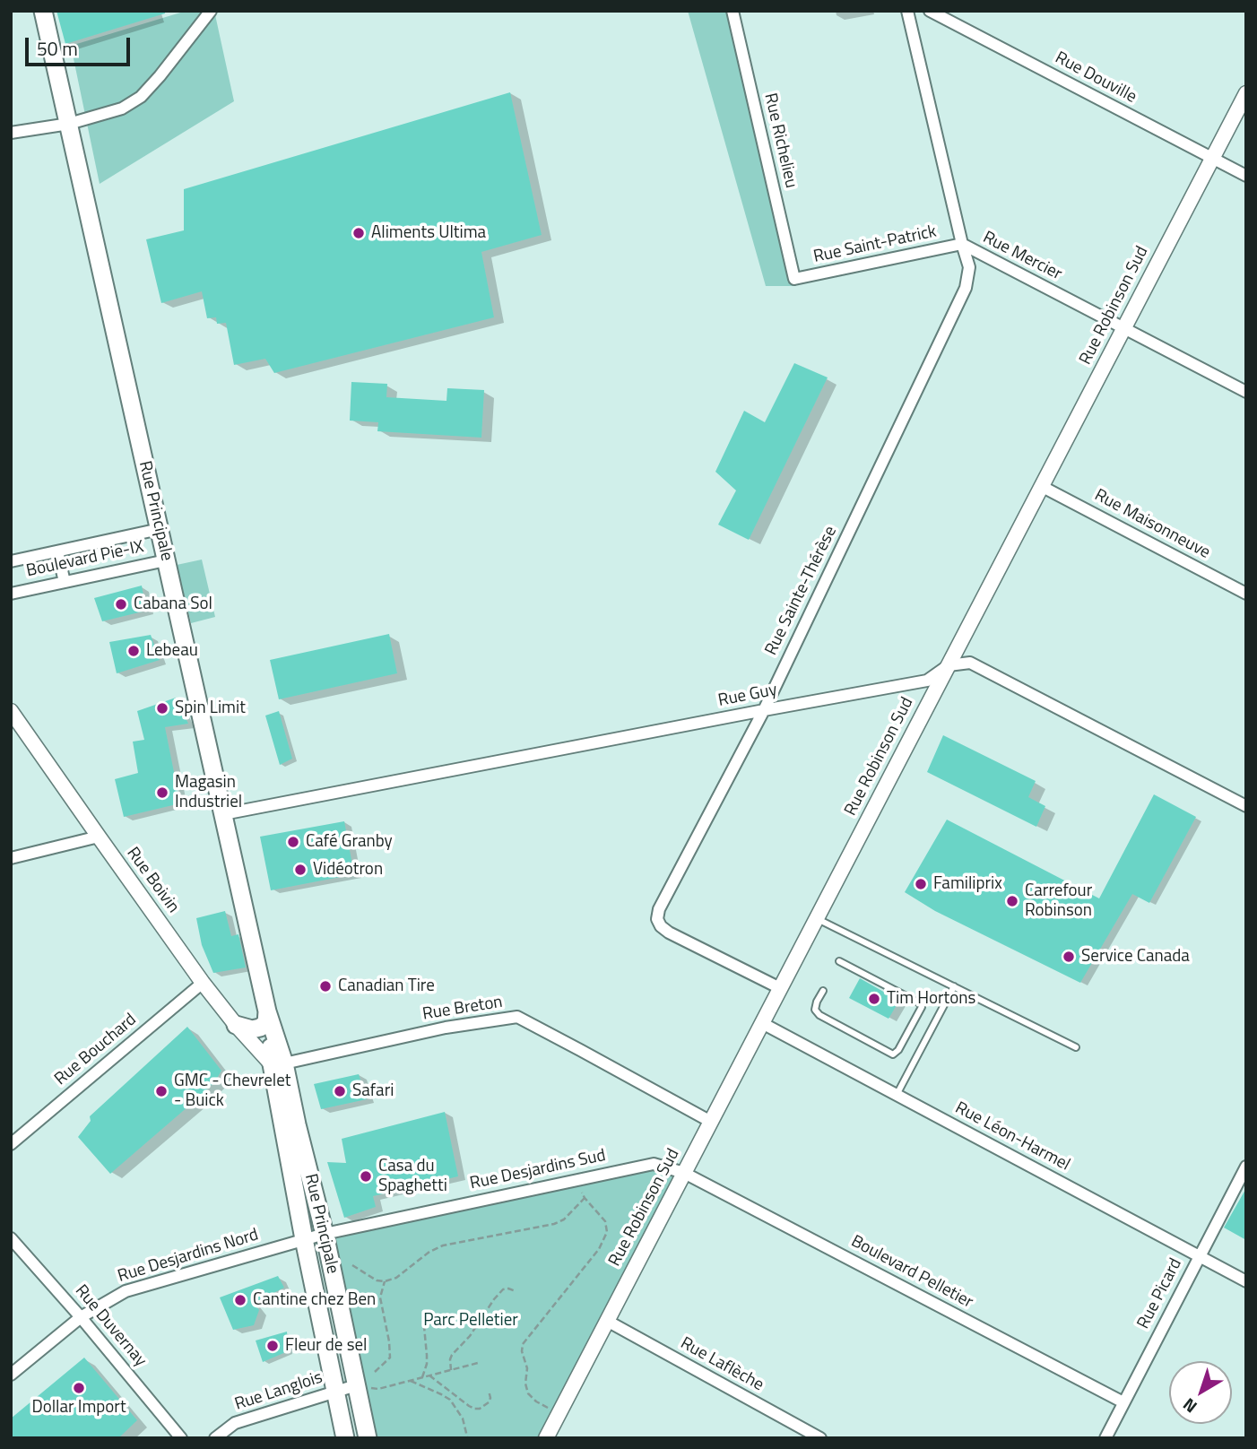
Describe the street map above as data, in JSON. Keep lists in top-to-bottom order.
{
  "streets": {
    "main road": ["Rue Principale"],
    "street": [
      "Rue Douville",
      "Rue Richelieu",
      "Rue Saint-Patrick",
      "Rue Mercier",
      "Rue Robinson Sud",
      "Rue Maisonneuve",
      "Boulevard Pie-IX",
      "Rue Sainte-Thérèse",
      "Rue Guy",
      "Rue Boivin",
      "Rue Breton",
      "Rue Bouchard",
      "Rue Léon-Harmel",
      "Rue Desjardins Sud",
      "Rue Desjardins Nord",
      "Boulevard Pelletier",
      "Rue Picard",
      "Rue Duvernay",
      "Rue Laflèche",
      "Rue Langlois"
    ]
  },
  "crossings": [
    ["Rue Douville", "Rue Robinson Sud"],
    ["Rue Richelieu", "Rue Saint-Patrick"],
    ["Rue Saint-Patrick", "Rue Mercier"],
    ["Rue Saint-Patrick", "Rue Sainte-Thérèse"],
    ["Rue Mercier", "Rue Robinson Sud"],
    ["Rue Mercier", "Rue Sainte-Thérèse"],
    ["Rue Robinson Sud", "Rue Maisonneuve"],
    ["Rue Robinson Sud", "Rue Sainte-Thérèse"],
    ["Rue Robinson Sud", "Rue Guy"],
    ["Rue Robinson Sud", "Rue Breton"],
    ["Rue Robinson Sud", "Rue Léon-Harmel"],
    ["Rue Robinson Sud", "Rue Desjardins Sud"],
    ["Rue Robinson Sud", "Boulevard Pelletier"],
    ["Rue Robinson Sud", "Rue Laflèche"],
    ["Rue Principale", "Boulevard Pie-IX"],
    ["Rue Principale", "Rue Guy"],
    ["Rue Principale", "Rue Boivin"],
    ["Rue Principale", "Rue Breton"],
    ["Rue Principale", "Rue Desjardins Sud"],
    ["Rue Principale", "Rue Desjardins Nord"],
    ["Rue Principale", "Rue Langlois"],
    ["Rue Sainte-Thérèse", "Rue Guy"],
    ["Rue Boivin", "Rue Breton"],
    ["Rue Boivin", "Rue Bouchard"],
    ["Rue Léon-Harmel", "Rue Picard"],
    ["Rue Desjardins Sud", "Rue Desjardins Nord"],
    ["Rue Desjardins Sud", "Boulevard Pelletier"],
    ["Rue Desjardins Nord", "Rue Duvernay"],
    ["Boulevard Pelletier", "Rue Picard"]
  ],
  "parks": ["Parc Pelletier"],
  "places": [
    "Aliments Ultima",
    "Cabana Sol",
    "Lebeau",
    "Spin Limit",
    "Magasin Industriel",
    "Café Granby",
    "Vidéotron",
    "Familiprix",
    "Carrefour Robinson",
    "Service Canada",
    "Canadian Tire",
    "Tim Hortons",
    "GMC - Chevrelet - Buick",
    "Safari",
    "Casa du Spaghetti",
    "Cantine chez Ben",
    "Fleur de sel",
    "Dollar Import"
  ],
  "scale_bar": "50 m",
  "north": "bottom left"
}
